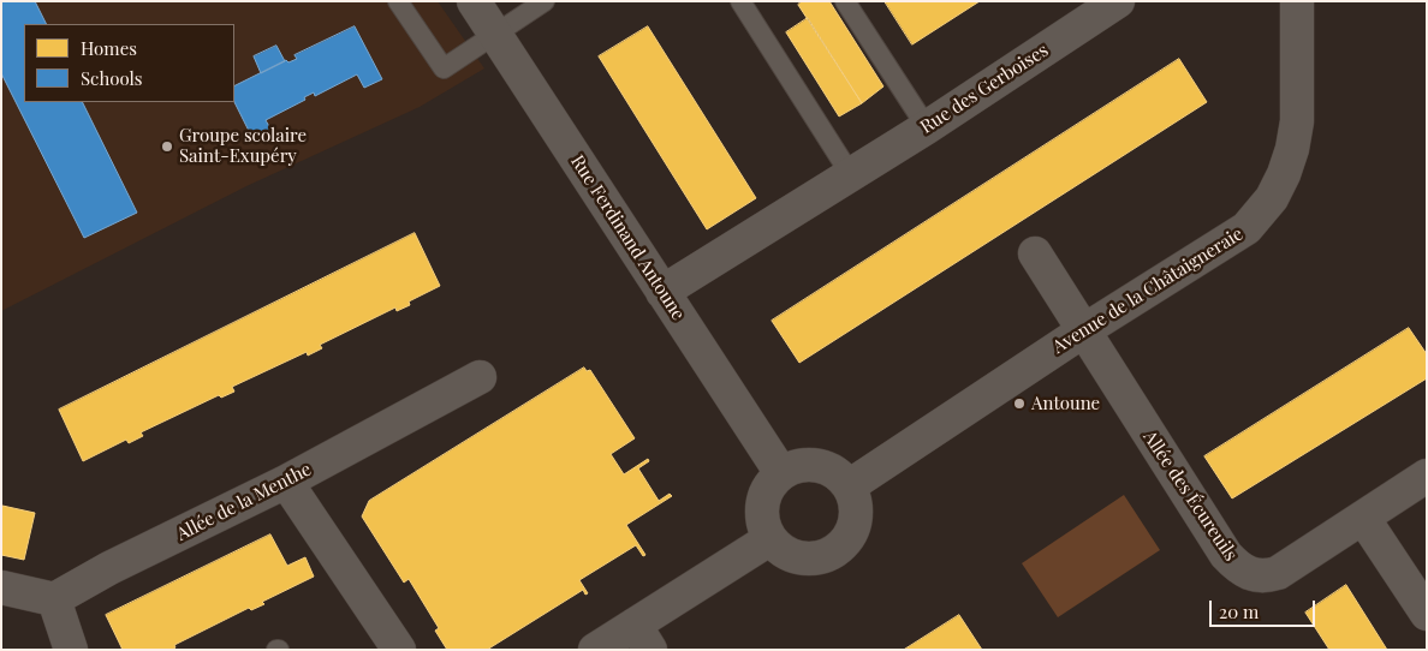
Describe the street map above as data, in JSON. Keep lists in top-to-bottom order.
{
  "streets": {
    "street": [
      "Rue des Gerboises",
      "Rue Ferdinand Antoune",
      "Avenue de la Châtaigneraie",
      "Allée des Écureuils",
      "Allée de la Menthe"
    ]
  },
  "crossings": [
    ["Rue des Gerboises", "Rue Ferdinand Antoune"],
    ["Rue Ferdinand Antoune", "Avenue de la Châtaigneraie"],
    ["Avenue de la Châtaigneraie", "Allée des Écureuils"]
  ],
  "places": ["Groupe scolaire Saint-Exupéry", "Antoune"],
  "legend": ["Homes", "Schools"],
  "scale_bar": "20 m"
}
